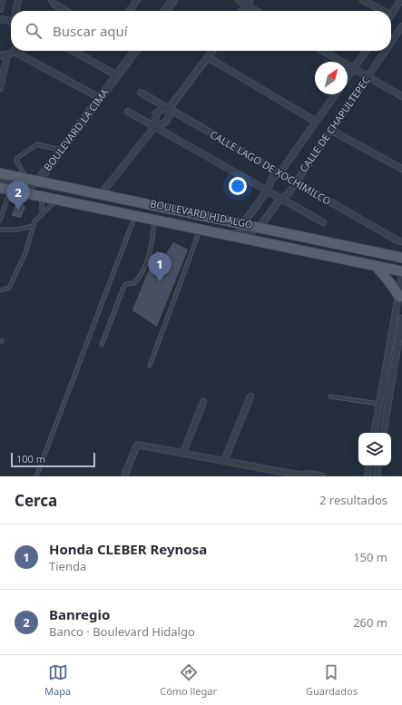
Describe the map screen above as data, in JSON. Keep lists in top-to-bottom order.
{
  "streets": {
    "main road": ["BOULEVARD HIDALGO"],
    "street": ["CALLE DE CHAPULTEPEC", "BOULEVARD LA CIMA", "CALLE LAGO DE XOCHIMILCO"]
  },
  "crossings": [
    ["CALLE DE CHAPULTEPEC", "CALLE LAGO DE XOCHIMILCO"],
    ["CALLE DE CHAPULTEPEC", "BOULEVARD HIDALGO"],
    ["BOULEVARD LA CIMA", "BOULEVARD HIDALGO"]
  ],
  "scale_bar": "100 m",
  "north": "top right",
  "page": {
    "search": "Buscar aquí",
    "pins": ["2", "1"],
    "scale": "100 m",
    "heading": ["Cerca", "2 resultados"],
    "list": [
      {
        "mark": "1",
        "name": "Honda CLEBER Reynosa",
        "note": "Tienda",
        "value": "150 m"
      },
      {
        "mark": "2",
        "name": "Banregio",
        "note": "Banco · Boulevard Hidalgo",
        "value": "260 m"
      }
    ],
    "nav": ["Mapa", "Cómo llegar", "Guardados"]
  }
}
